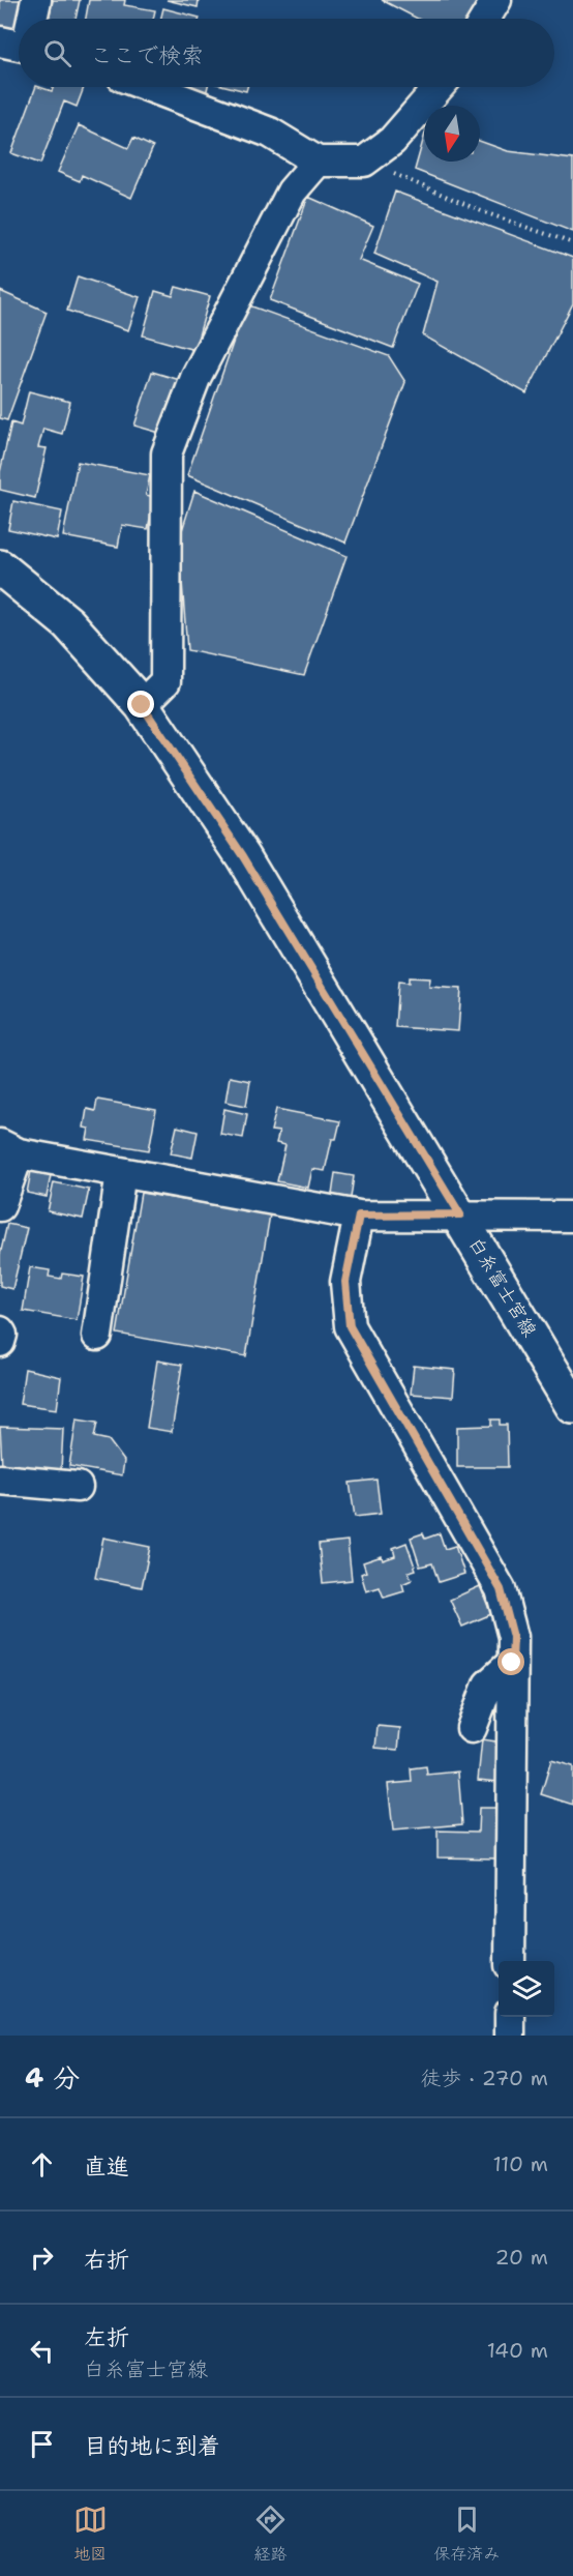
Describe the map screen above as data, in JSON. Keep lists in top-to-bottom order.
{
  "streets": {
    "main road": ["白糸富士宮線"]
  },
  "north": "bottom",
  "page": {
    "search": "ここで検索",
    "heading": ["4 分", "徒歩 · 270 m"],
    "list": [
      ["直進", "110 m"],
      ["右折", "20 m"],
      ["左折", "白糸富士宮線", "140 m"],
      "目的地に到着"
    ],
    "nav": ["地図", "経路", "保存済み"]
  }
}
